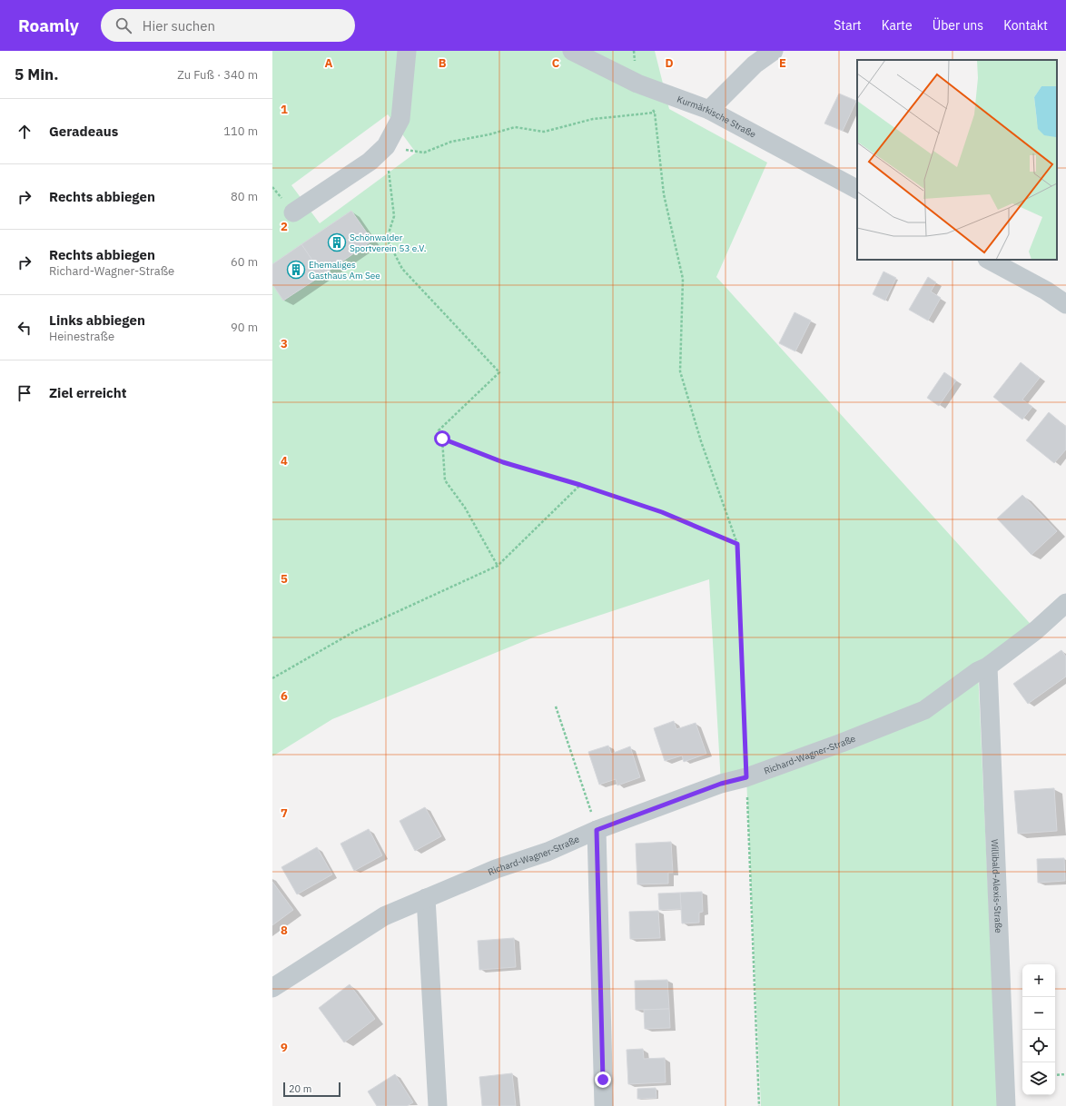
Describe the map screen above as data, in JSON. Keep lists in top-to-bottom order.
{
  "streets": {
    "street": ["Kurmärkische Straße", "Richard-Wagner-Straße", "Willibald-Alexis-Straße"]
  },
  "crossings": [
    ["Richard-Wagner-Straße", "Willibald-Alexis-Straße"]
  ],
  "places": {
    "building": ["Schönwalder Sportverein 53 e.V.", "Ehemaliges Gasthaus Am See"]
  },
  "scale_bar": "20 m",
  "page": {
    "header": "Roamly",
    "search": "Hier suchen",
    "nav": [
      "Start",
      "Karte",
      "Über uns",
      "Kontakt"
    ],
    "heading": ["5 Min.", "Zu Fuß · 340 m"],
    "list": [
      ["Geradeaus", "110 m"],
      ["Rechts abbiegen", "80 m"],
      ["Rechts abbiegen", "Richard-Wagner-Straße", "60 m"],
      ["Links abbiegen", "Heinestraße", "90 m"],
      "Ziel erreicht"
    ],
    "map_buttons": ["+", "−"],
    "scale": "20 m"
  },
  "grid": {
    "columns": [
      "A",
      "B",
      "C",
      "D",
      "E"
    ],
    "rows": [
      "1",
      "2",
      "3",
      "4",
      "5",
      "6",
      "7",
      "8",
      "9"
    ]
  }
}
